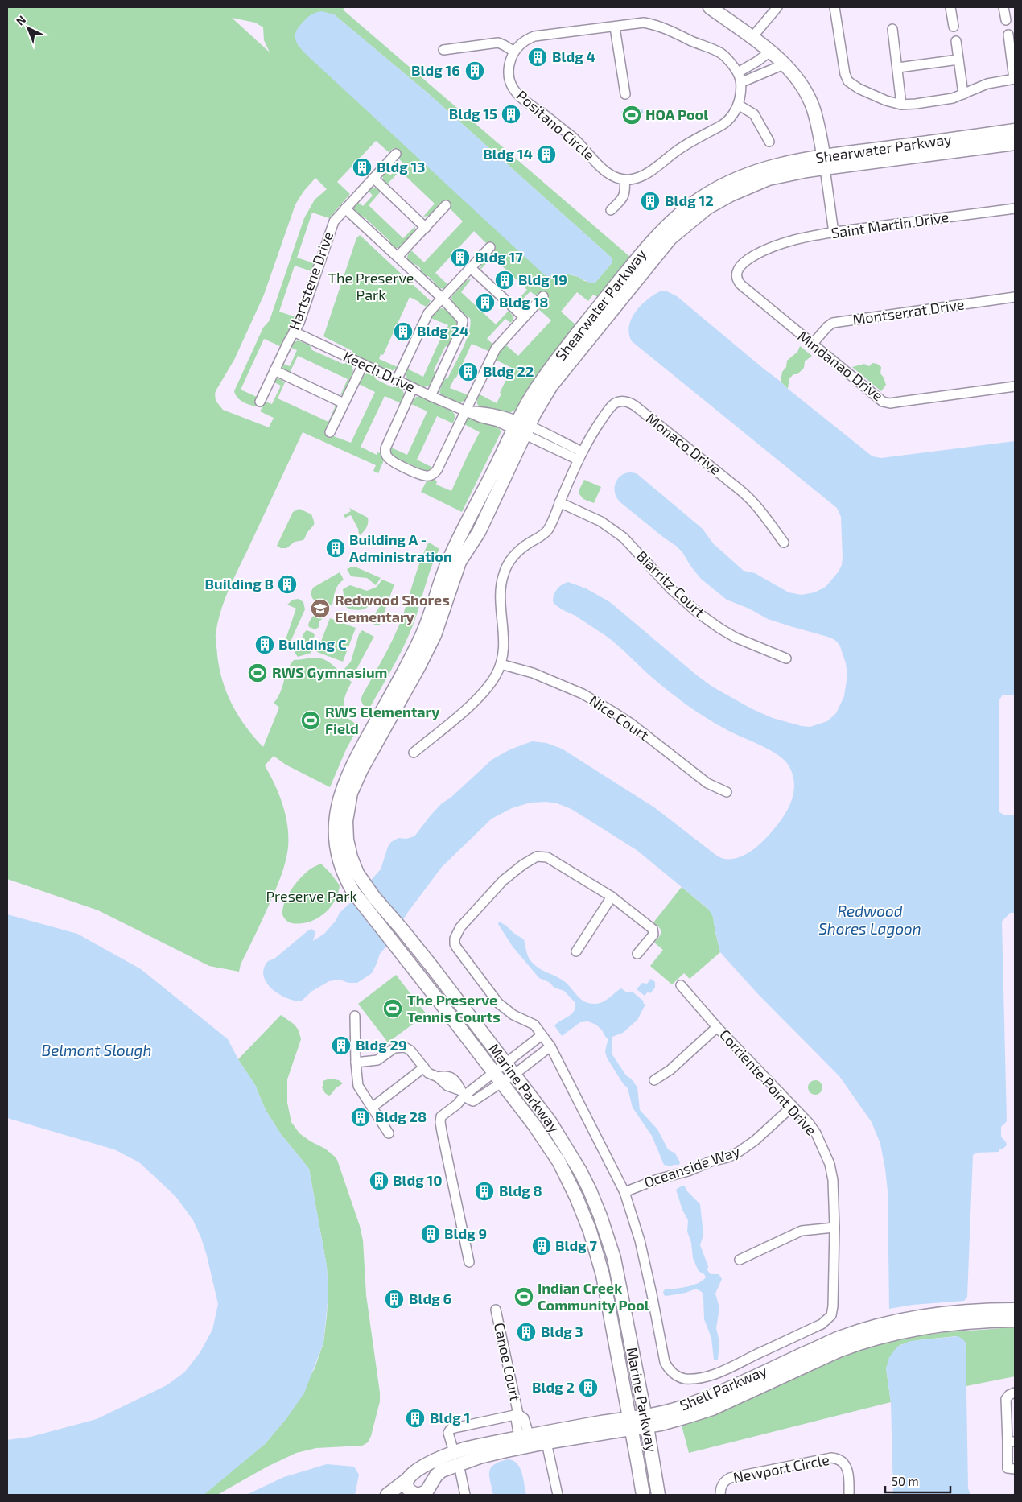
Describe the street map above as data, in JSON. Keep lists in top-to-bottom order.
{
  "streets": {
    "main road": ["Shearwater Parkway", "Marine Parkway", "Shell Parkway"],
    "street": [
      "Positano Circle",
      "Saint Martin Drive",
      "Hartstene Drive",
      "Montserrat Drive",
      "Mindanao Drive",
      "Keech Drive",
      "Monaco Drive",
      "Biarritz Court",
      "Nice Court",
      "Corriente Point Drive",
      "Oceanside Way",
      "Canoe Court",
      "Newport Circle"
    ]
  },
  "crossings": [
    ["Shearwater Parkway", "Keech Drive"],
    ["Shearwater Parkway", "Marine Parkway"],
    ["Saint Martin Drive", "Mindanao Drive"],
    ["Hartstene Drive", "Keech Drive"],
    ["Montserrat Drive", "Mindanao Drive"],
    ["Monaco Drive", "Biarritz Court"],
    ["Monaco Drive", "Nice Court"],
    ["Corriente Point Drive", "Oceanside Way"],
    ["Marine Parkway", "Shell Parkway"],
    ["Canoe Court", "Shell Parkway"]
  ],
  "water": ["Redwood Shores Lagoon", "Belmont Slough"],
  "parks": ["The Preserve Park", "Preserve Park"],
  "places": {
    "building": [
      "Bldg 4",
      "Bldg 16",
      "Bldg 15",
      "Bldg 14",
      "Bldg 13",
      "Bldg 12",
      "Bldg 17",
      "Bldg 19",
      "Bldg 18",
      "Bldg 24",
      "Bldg 22",
      "Building A - Administration",
      "Building B",
      "Building C",
      "Bldg 29",
      "Bldg 28",
      "Bldg 10",
      "Bldg 8",
      "Bldg 9",
      "Bldg 7",
      "Bldg 6",
      "Bldg 3",
      "Bldg 2",
      "Bldg 1"
    ],
    "sports": [
      "HOA Pool",
      "RWS Gymnasium",
      "RWS Elementary Field",
      "The Preserve Tennis Courts",
      "Indian Creek Community Pool"
    ],
    "school or university": ["Redwood Shores Elementary"]
  },
  "scale_bar": "50 m",
  "north": "top left"
}
